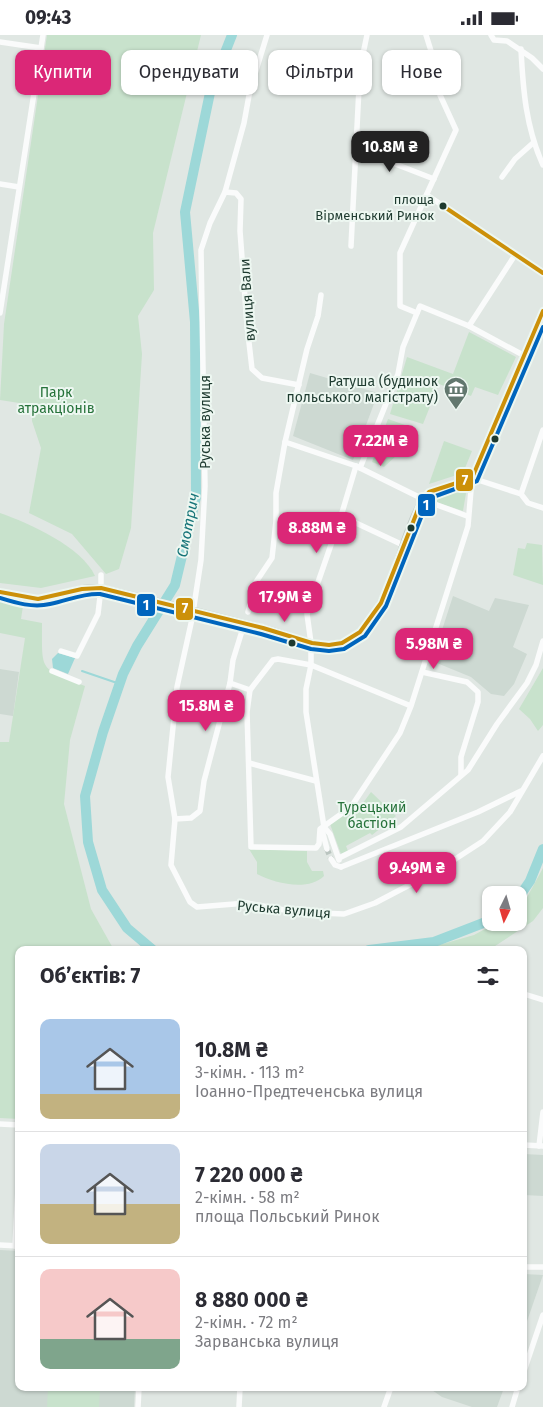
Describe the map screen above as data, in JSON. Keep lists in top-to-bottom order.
{
  "streets": {
    "street": ["вулиця Вали", "Руська вулиця"]
  },
  "crossings": [
    ["вулиця Вали", "Руська вулиця"]
  ],
  "water": ["Смотрич"],
  "parks": ["Парк атракціонів", "Турецький бастіон"],
  "places": {
    "other": ["площа Вірменський Ринок"],
    "museum": ["Ратуша (будинок польського магістрату)"]
  },
  "lines": ["transit line 7", "transit line 1"],
  "north": "bottom",
  "page": {
    "status": "09:43",
    "chip": [
      "Купити",
      "Орендувати",
      "Фільтри",
      "Нове"
    ],
    "price": [
      "10.8M ₴",
      "7.22M ₴",
      "8.88M ₴",
      "17.9M ₴",
      "5.98M ₴",
      "15.8M ₴",
      "9.49M ₴"
    ],
    "heading": "Об’єктів: 7",
    "list": [
      {
        "name": "10.8M ₴",
        "note": "3-кімн. · 113 m² · Іоанно-Предтеченська вулиця"
      },
      {
        "name": "7 220 000 ₴",
        "note": "2-кімн. · 58 m² · площа Польський Ринок"
      },
      {
        "name": "8 880 000 ₴",
        "note": "2-кімн. · 72 m² · Зарванська вулиця"
      }
    ]
  }
}
